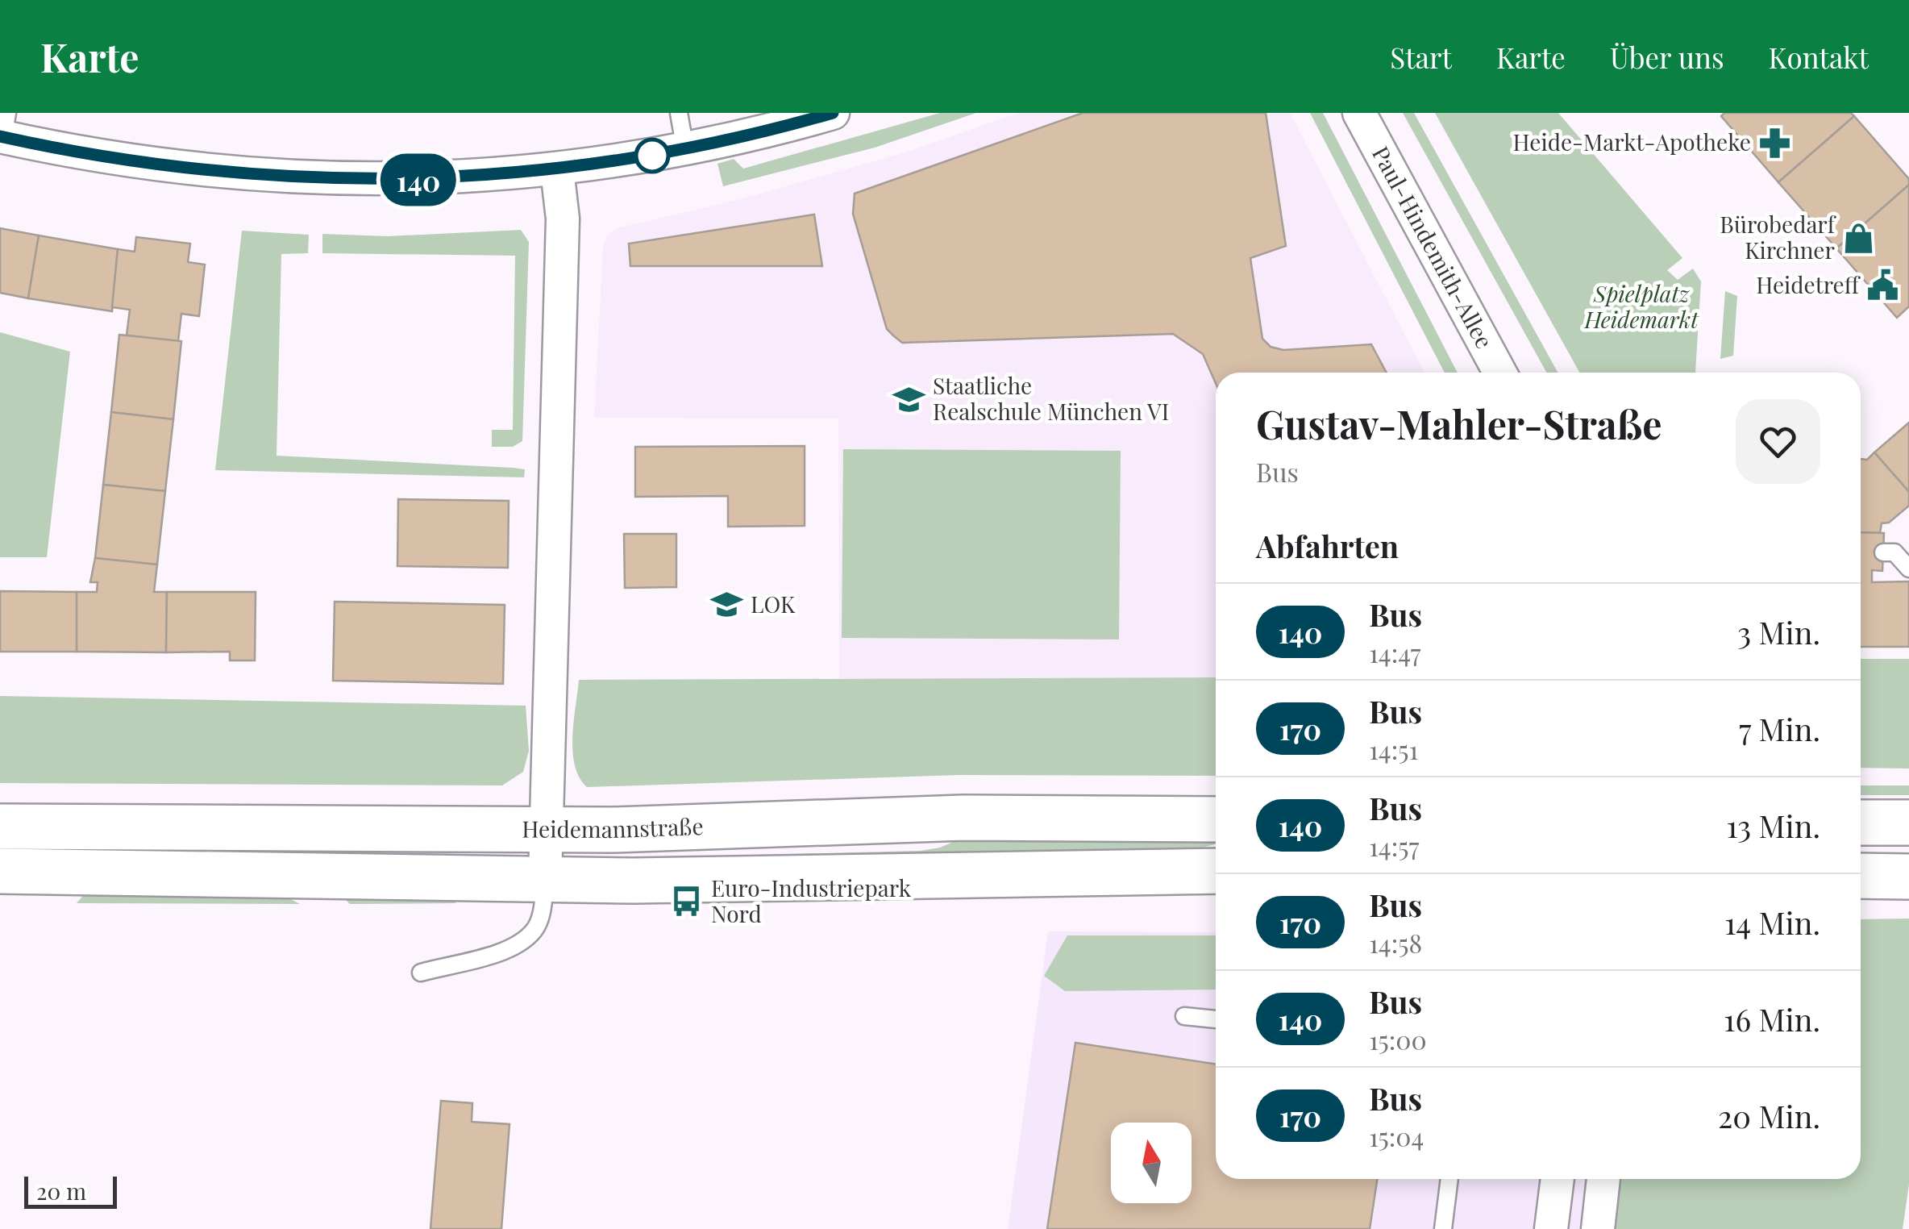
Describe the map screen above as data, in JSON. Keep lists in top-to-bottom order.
{
  "streets": {
    "main road": ["Heidemannstraße"],
    "street": ["Paul-Hindemith-Allee"]
  },
  "parks": ["Spielplatz Heidemarkt"],
  "places": {
    "pharmacy": ["Heide-Markt-Apotheke"],
    "shop": ["Bürobedarf Kirchner"],
    "public building": ["Heidetreff"],
    "school or university": ["Staatliche Realschule München VI", "LOK"],
    "bus stop": ["Euro-Industriepark Nord"]
  },
  "lines": ["bus line 140"],
  "scale_bar": "20 m",
  "north": "top",
  "page": {
    "header": "Karte",
    "nav": [
      "Start",
      "Karte",
      "Über uns",
      "Kontakt"
    ],
    "on_map": "140",
    "heading": [
      ["Gustav-Mahler-Straße", "Bus"],
      "Abfahrten"
    ],
    "list": [
      {
        "mark": "140",
        "name": "Bus",
        "note": "14:47",
        "value": "3 Min."
      },
      {
        "mark": "170",
        "name": "Bus",
        "note": "14:51",
        "value": "7 Min."
      },
      {
        "mark": "140",
        "name": "Bus",
        "note": "14:57",
        "value": "13 Min."
      },
      {
        "mark": "170",
        "name": "Bus",
        "note": "14:58",
        "value": "14 Min."
      },
      {
        "mark": "140",
        "name": "Bus",
        "note": "15:00",
        "value": "16 Min."
      },
      {
        "mark": "170",
        "name": "Bus",
        "note": "15:04",
        "value": "20 Min."
      }
    ],
    "scale": "20 m"
  }
}
